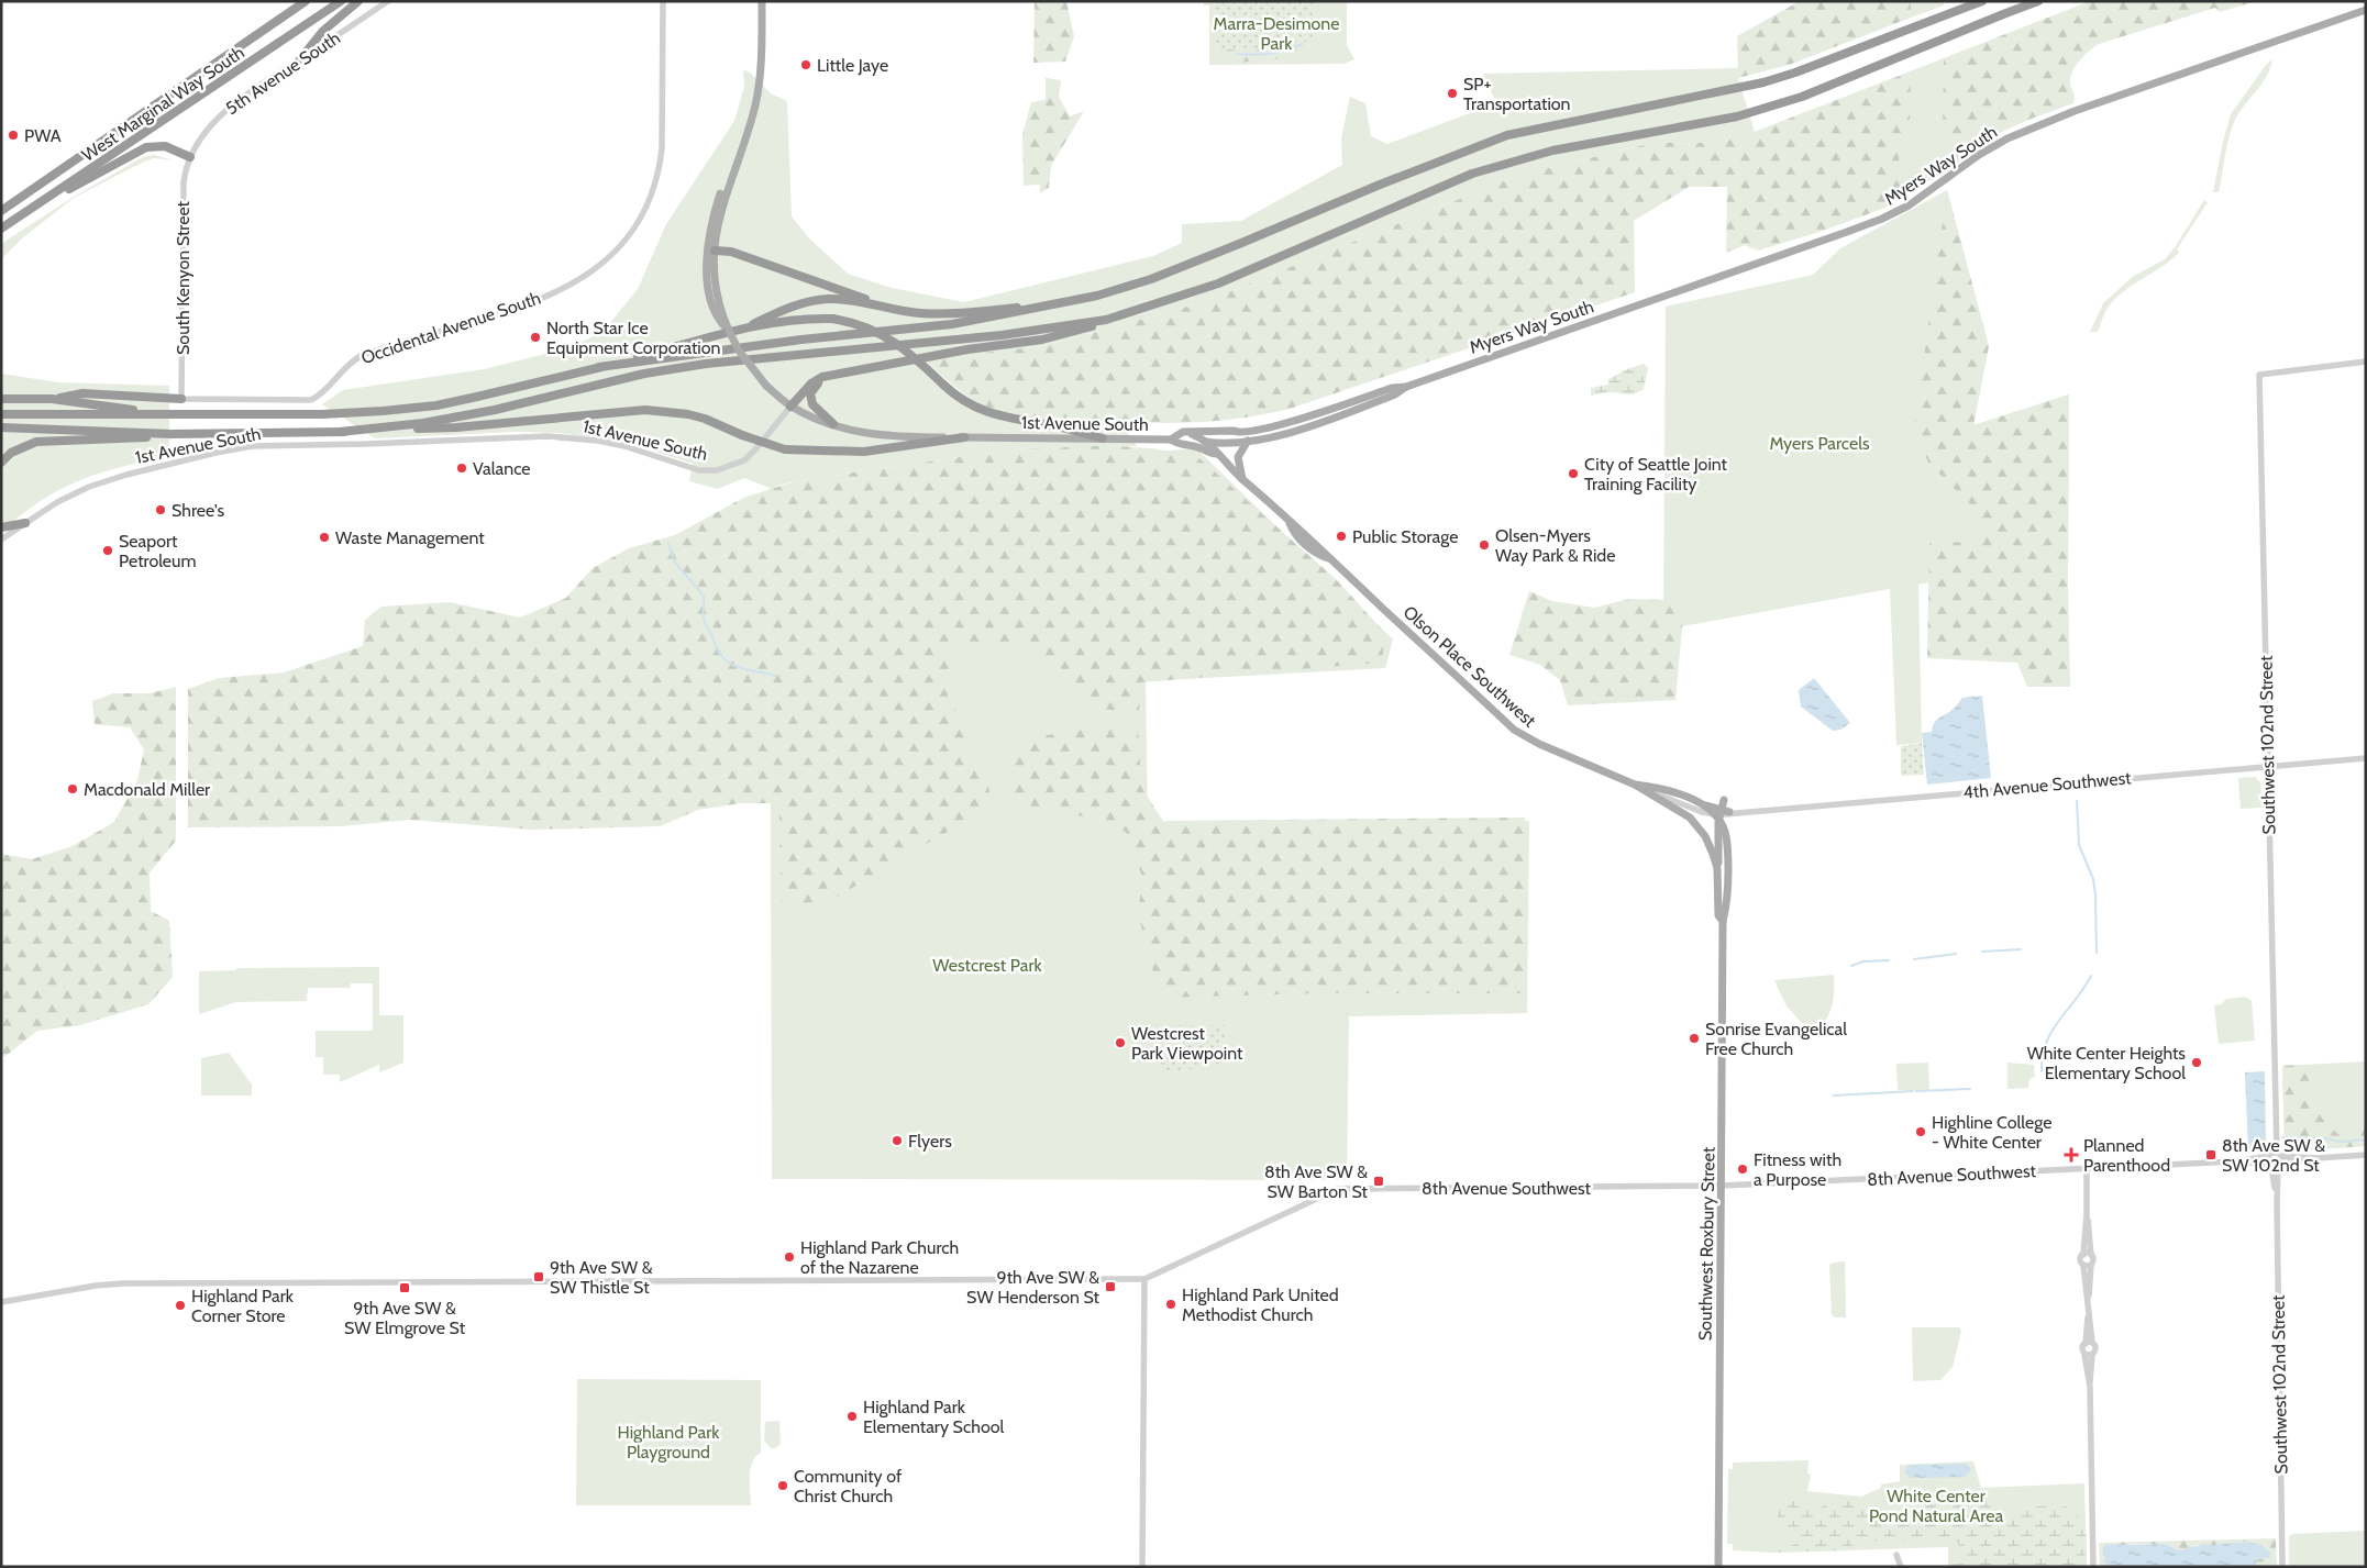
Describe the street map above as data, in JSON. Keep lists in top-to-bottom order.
{
  "streets": {
    "highway": ["West Marginal Way South"],
    "main road": [
      "Myers Way South",
      "1st Avenue South",
      "Olson Place Southwest",
      "Southwest Roxbury Street"
    ],
    "street": [
      "5th Avenue South",
      "South Kenyon Street",
      "Occidental Avenue South",
      "Southwest 102nd Street",
      "4th Avenue Southwest",
      "8th Avenue Southwest"
    ]
  },
  "crossings": [
    ["5th Avenue South", "South Kenyon Street"],
    ["Myers Way South", "1st Avenue South"],
    ["Myers Way South", "Olson Place Southwest"],
    ["South Kenyon Street", "Occidental Avenue South"],
    ["1st Avenue South", "Olson Place Southwest"],
    ["Olson Place Southwest", "4th Avenue Southwest"],
    ["Olson Place Southwest", "Southwest Roxbury Street"],
    ["Southwest 102nd Street", "4th Avenue Southwest"],
    ["Southwest 102nd Street", "8th Avenue Southwest"],
    ["8th Avenue Southwest", "Southwest Roxbury Street"]
  ],
  "parks": [
    "Marra-Desimone Park",
    "Myers Parcels",
    "Westcrest Park",
    "Highland Park Playground",
    "White Center Pond Natural Area"
  ],
  "places": {
    "other": [
      "Little Jaye",
      "SP+ Transportation",
      "PWA",
      "North Star Ice Equipment Corporation",
      "Valance",
      "City of Seattle Joint Training Facility",
      "Shree's",
      "Public Storage",
      "Waste Management",
      "Olsen-Myers Way Park & Ride",
      "Seaport Petroleum",
      "Macdonald Miller",
      "Sonrise Evangelical Free Church",
      "Westcrest Park Viewpoint",
      "White Center Heights Elementary School",
      "Highline College - White Center",
      "Flyers",
      "Fitness with a Purpose",
      "Highland Park Church of the Nazarene",
      "Highland Park United Methodist Church",
      "Highland Park Corner Store",
      "Highland Park Elementary School",
      "Community of Christ Church"
    ],
    "health": ["Planned Parenthood"],
    "transit": [
      "8th Ave SW & SW 102nd St",
      "8th Ave SW & SW Barton St",
      "9th Ave SW & SW Thistle St",
      "9th Ave SW & SW Henderson St",
      "9th Ave SW & SW Elmgrove St"
    ]
  }
}
